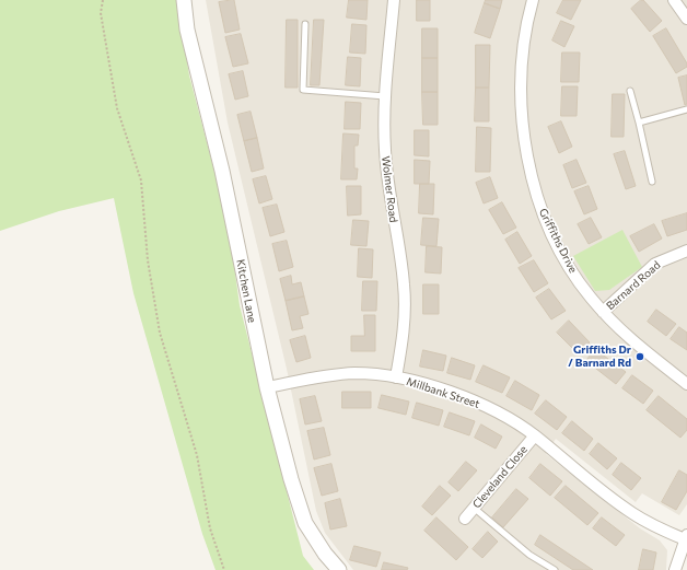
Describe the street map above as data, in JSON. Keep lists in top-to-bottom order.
{
  "streets": {
    "street": [
      "Wolmer Road",
      "Griffiths Drive",
      "Barnard Road",
      "Kitchen Lane",
      "Millbank Street",
      "Cleveland Close"
    ]
  },
  "crossings": [
    ["Wolmer Road", "Millbank Street"],
    ["Griffiths Drive", "Barnard Road"],
    ["Kitchen Lane", "Millbank Street"],
    ["Millbank Street", "Cleveland Close"]
  ],
  "places": ["Griffiths Dr / Barnard Rd"]
}
